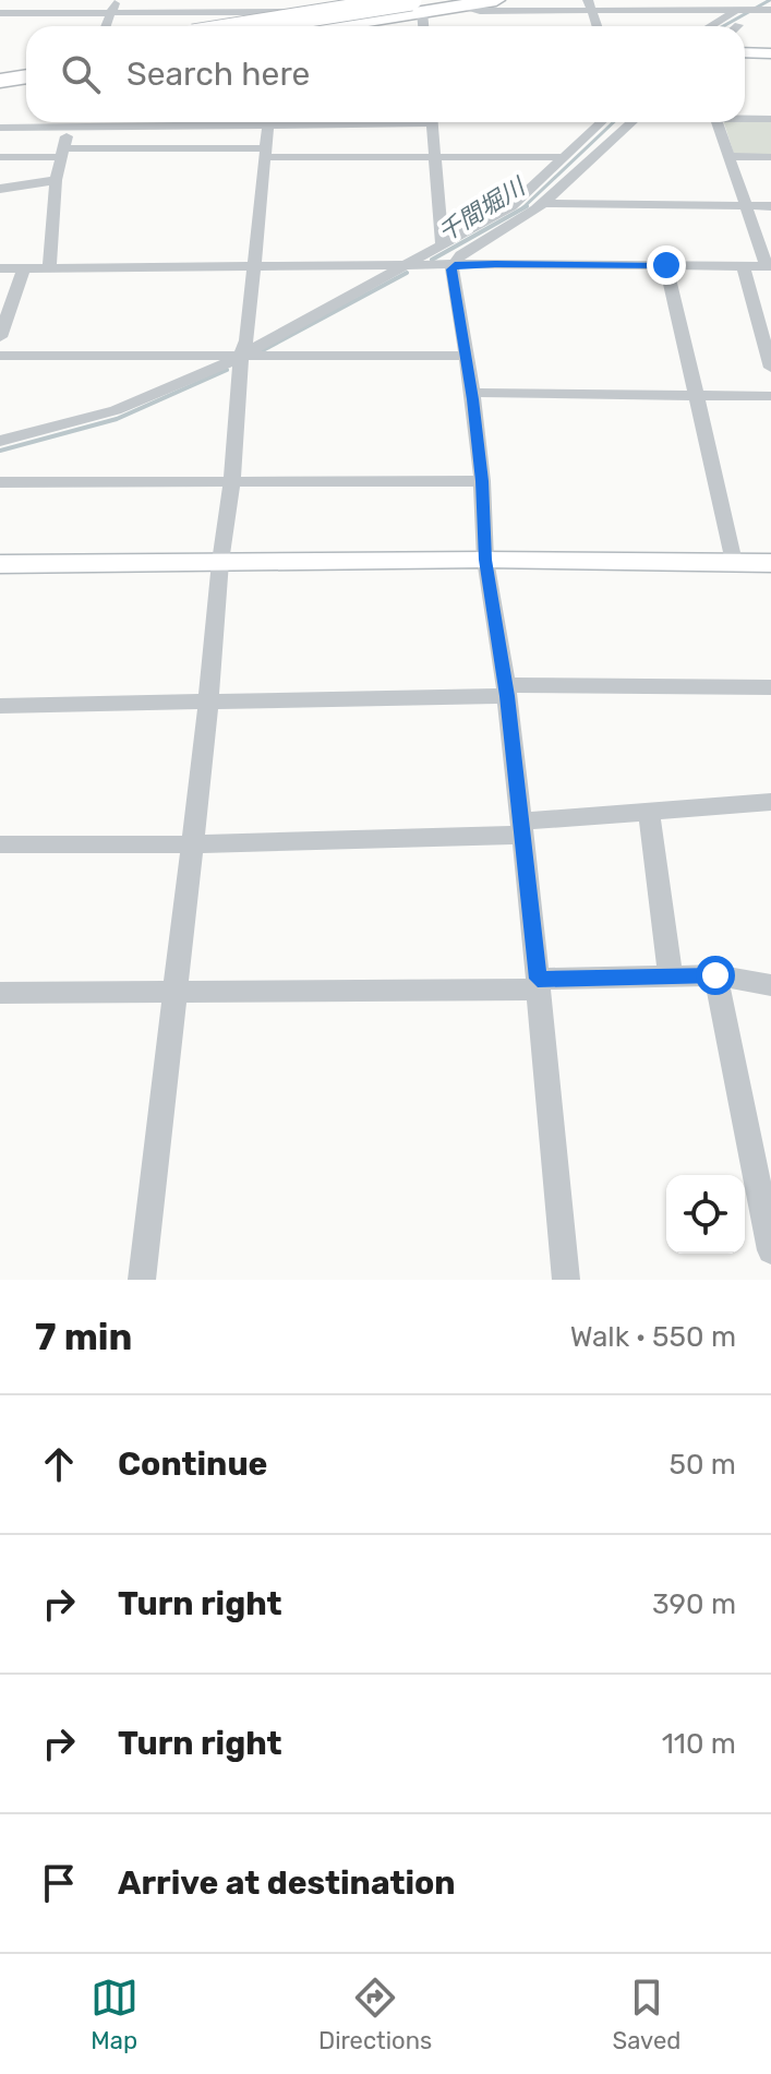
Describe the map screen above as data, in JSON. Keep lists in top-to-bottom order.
{
  "water": ["千間堀川"],
  "page": {
    "search": "Search here",
    "heading": ["7 min", "Walk · 550 m"],
    "list": [
      ["Continue", "50 m"],
      ["Turn right", "390 m"],
      ["Turn right", "110 m"],
      "Arrive at destination"
    ],
    "nav": ["Map", "Directions", "Saved"]
  }
}
